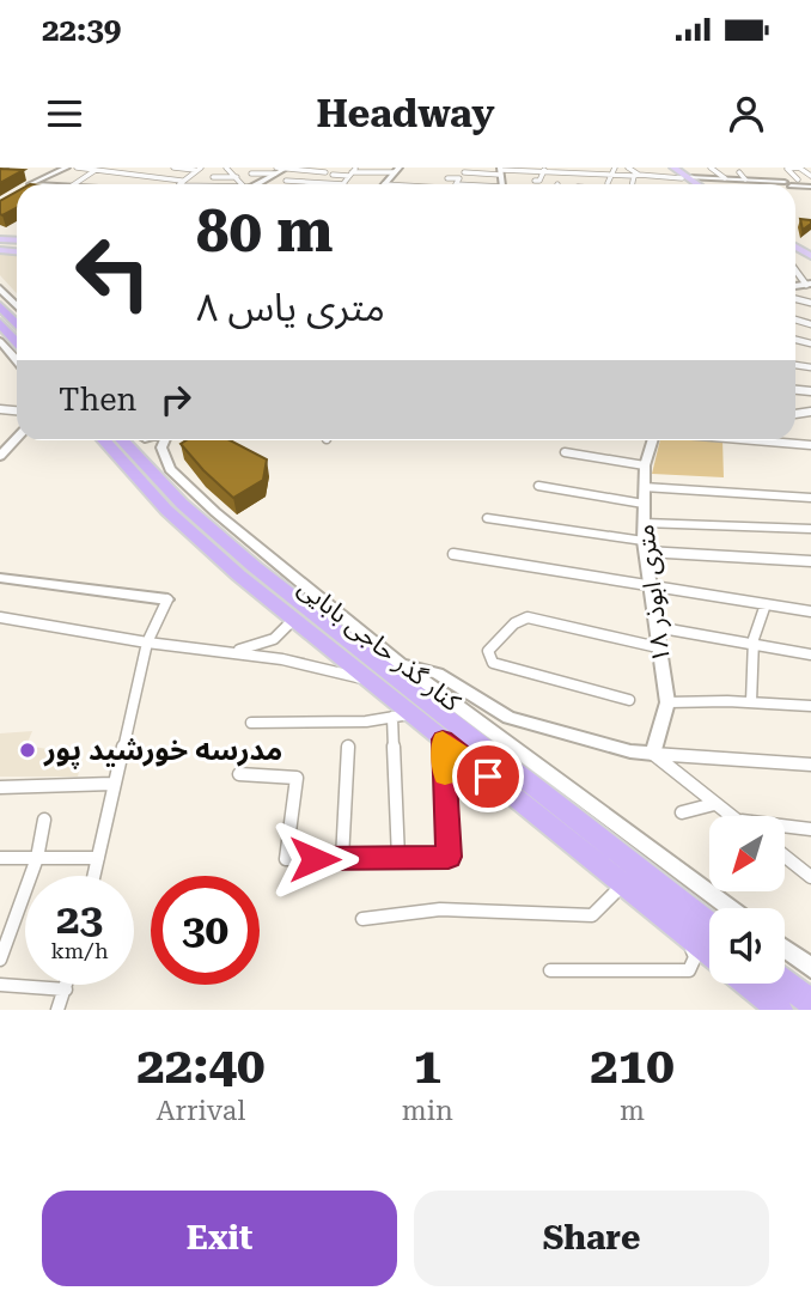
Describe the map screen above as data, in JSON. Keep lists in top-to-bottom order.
{
  "streets": {
    "street": ["۱۸ متری ابوذر", "کنار گذر حاجی بابایی"]
  },
  "places": ["مدرسه خورشید پور"],
  "north": "bottom left",
  "page": {
    "status": "22:39",
    "header": "Headway",
    "turn": ["80 m", "۸ متری یاس"],
    "then": "Then",
    "speed": "23 km/h",
    "limit": "30",
    "eta": [
      "22:40",
      "Arrival",
      "1",
      "min",
      "210",
      "m"
    ],
    "buttons": ["Exit", "Share"]
  }
}
